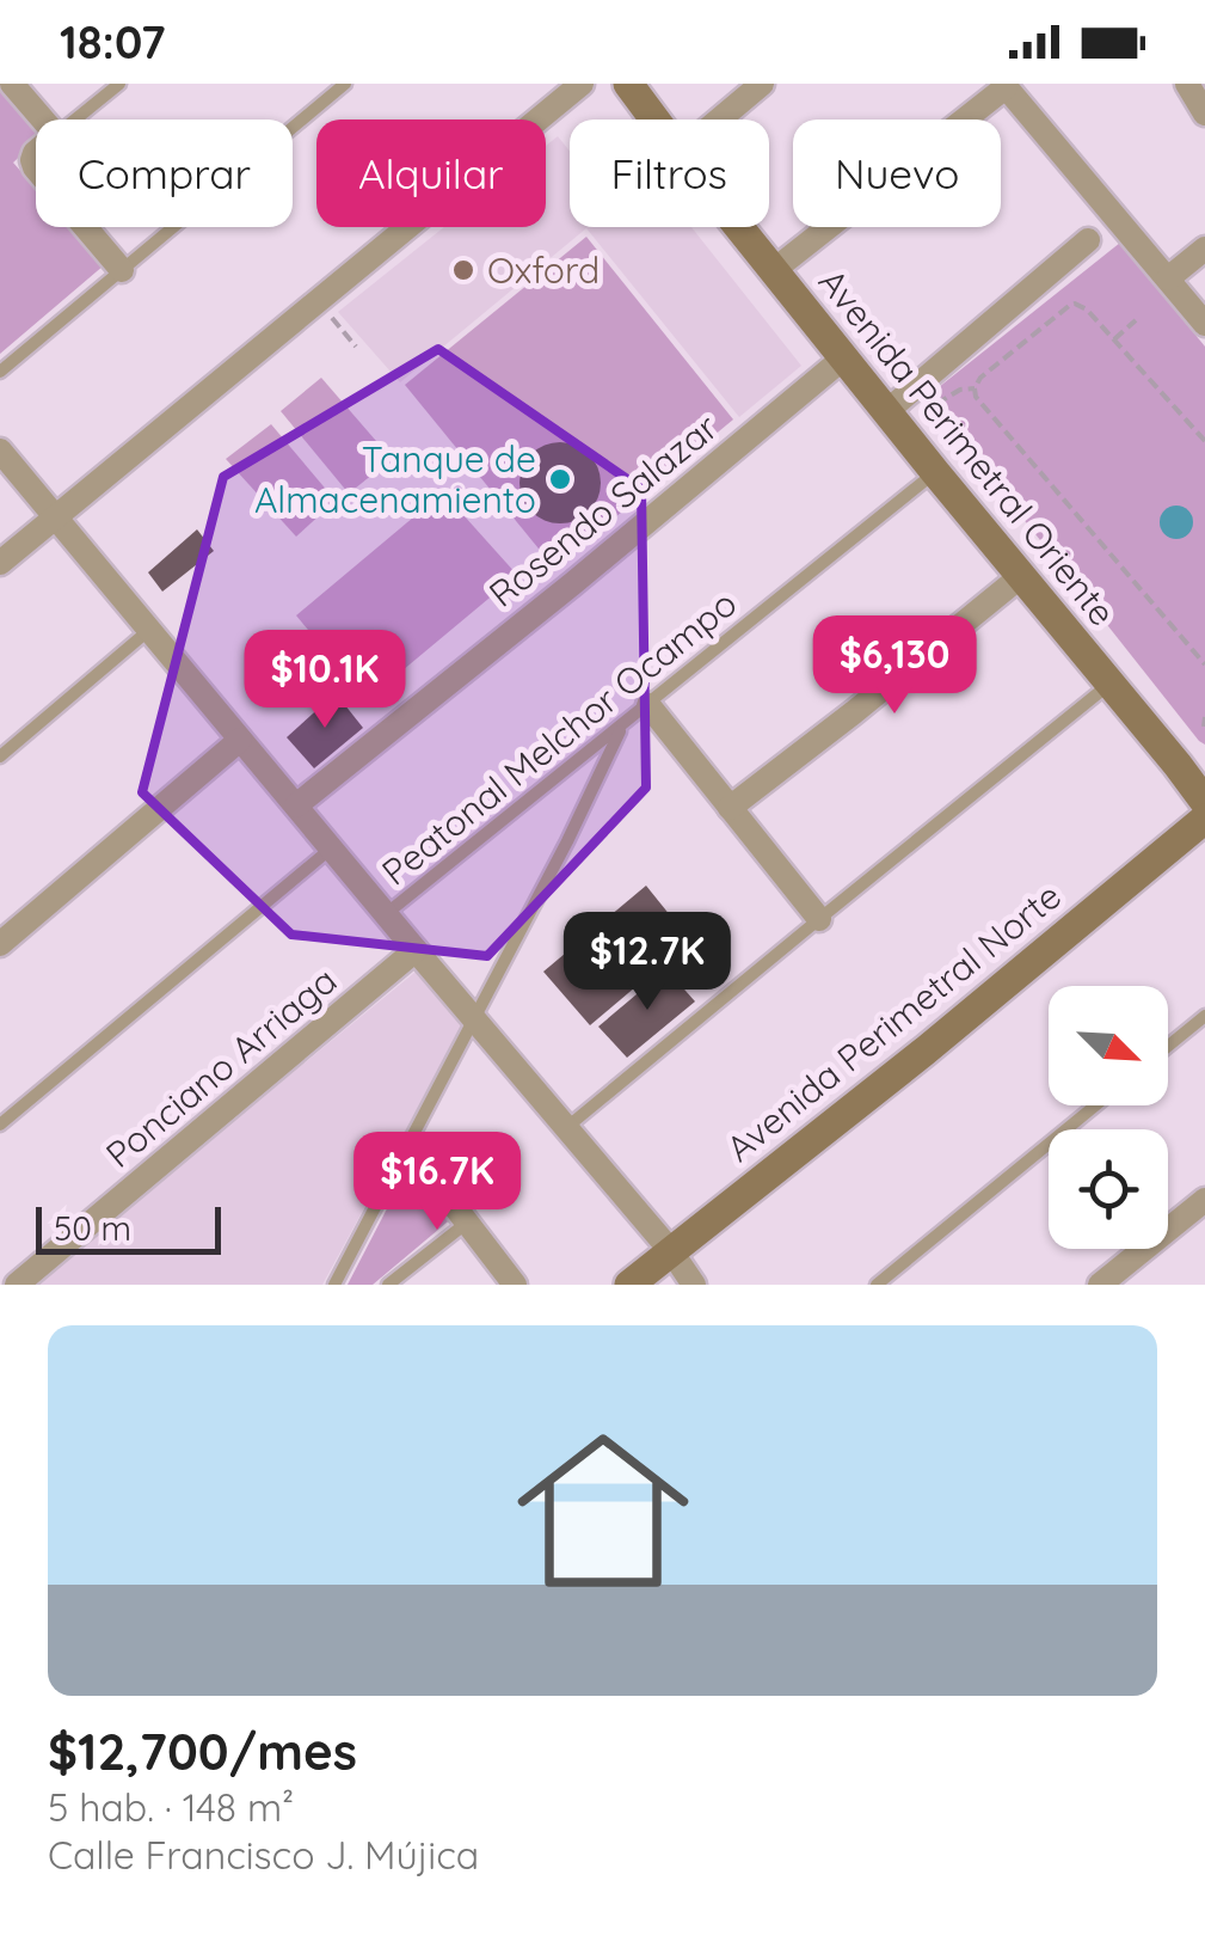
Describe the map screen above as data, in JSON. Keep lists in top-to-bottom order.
{
  "streets": {
    "street": [
      "Avenida Perimetral Oriente",
      "Rosendo Salazar",
      "Avenida Perimetral Norte",
      "Ponciano Arriaga"
    ],
    "lane": ["Peatonal Melchor Ocampo"]
  },
  "crossings": [
    ["Avenida Perimetral Oriente", "Rosendo Salazar"],
    ["Avenida Perimetral Oriente", "Peatonal Melchor Ocampo"]
  ],
  "places": ["Oxford", "Tanque de Almacenamiento"],
  "scale_bar": "50 m",
  "north": "bottom right",
  "page": {
    "status": "18:07",
    "chip": [
      "Comprar",
      "Alquilar",
      "Filtros",
      "Nuevo"
    ],
    "price": [
      "$6,130",
      "$10.1K",
      "$12.7K",
      "$16.7K"
    ],
    "scale": "50 m",
    "list": [
      {
        "name": "$12,700/mes",
        "note": "5 hab. · 148 m² · Calle Francisco J. Mújica"
      }
    ]
  }
}
